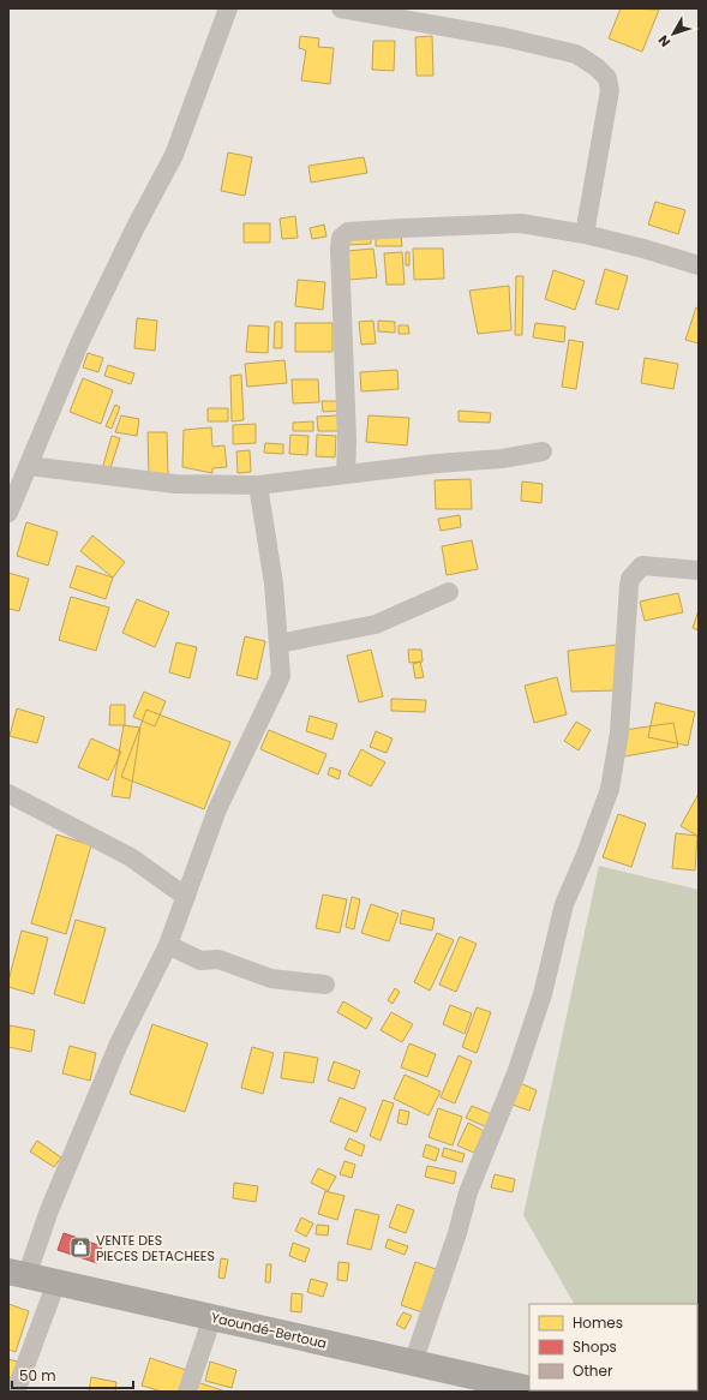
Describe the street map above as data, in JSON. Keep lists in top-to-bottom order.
{
  "streets": {
    "highway": ["Yaoundé-Bertoua"]
  },
  "places": {
    "shop": ["VENTE DES PIECES DETACHEES"]
  },
  "legend": ["Homes", "Shops", "Other"],
  "scale_bar": "50 m",
  "north": "bottom left"
}
